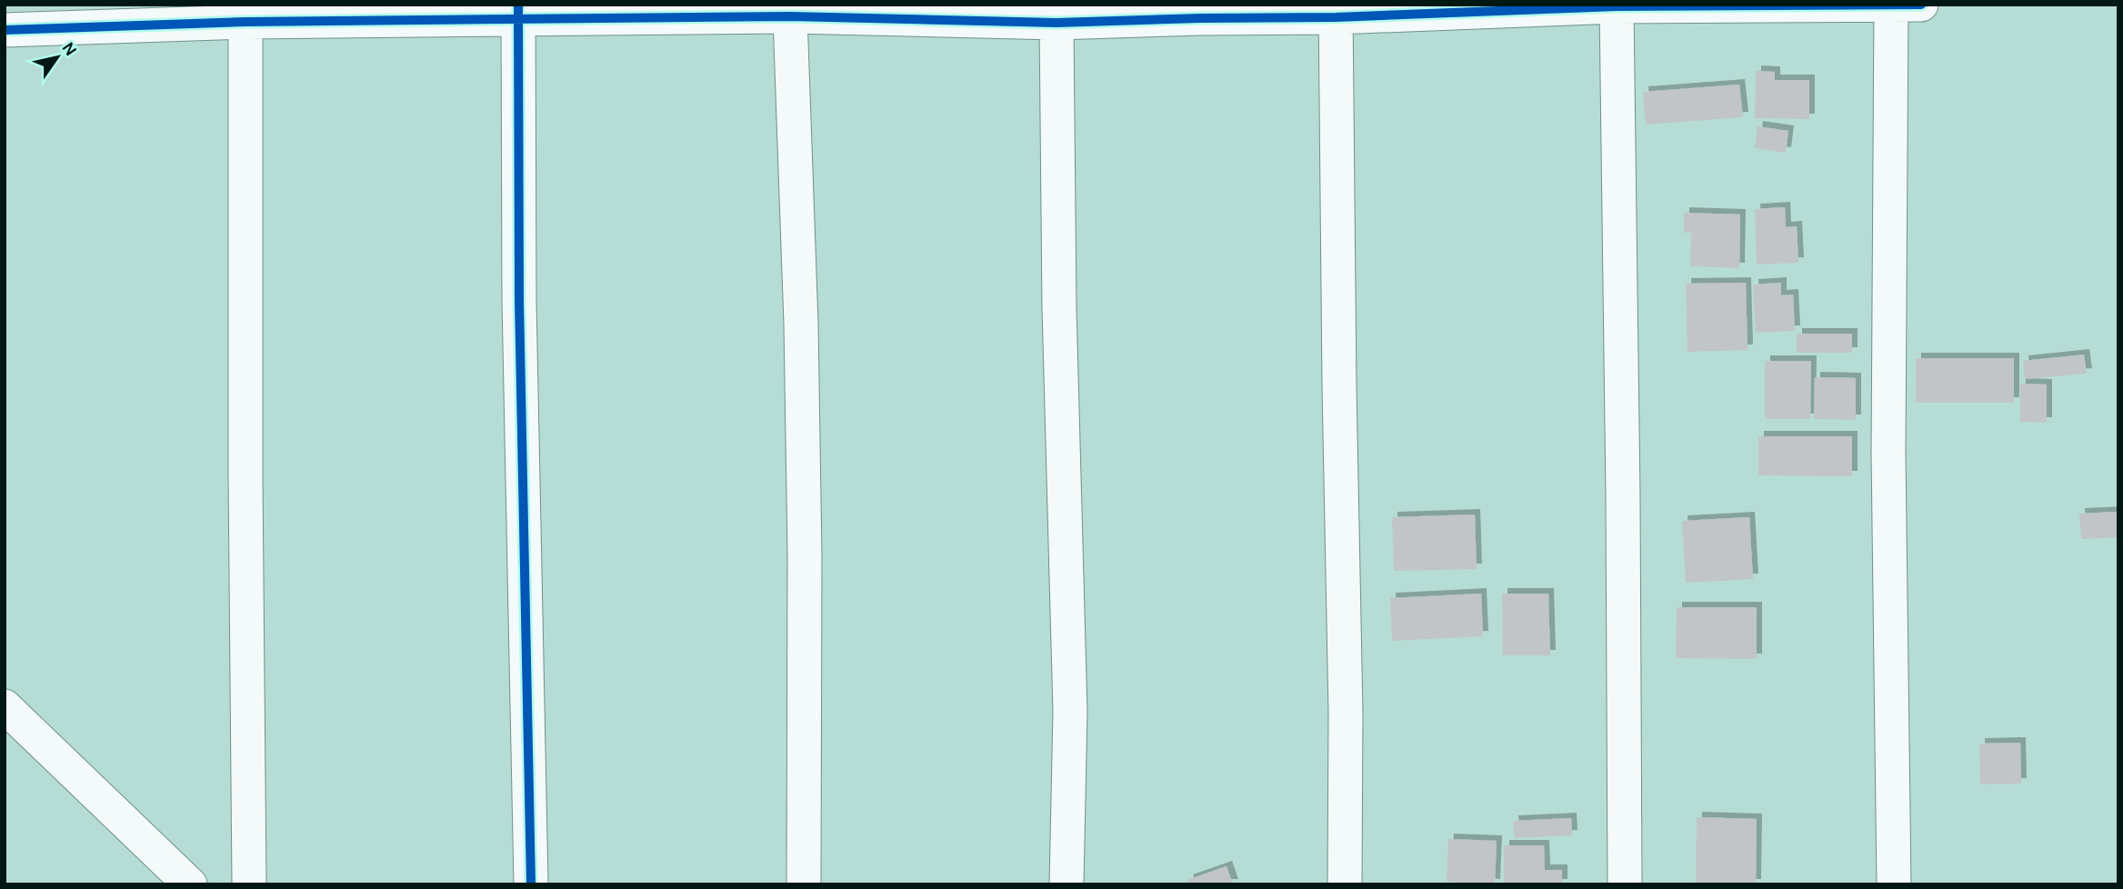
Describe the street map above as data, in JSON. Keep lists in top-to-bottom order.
{
  "north": "top right"
}
